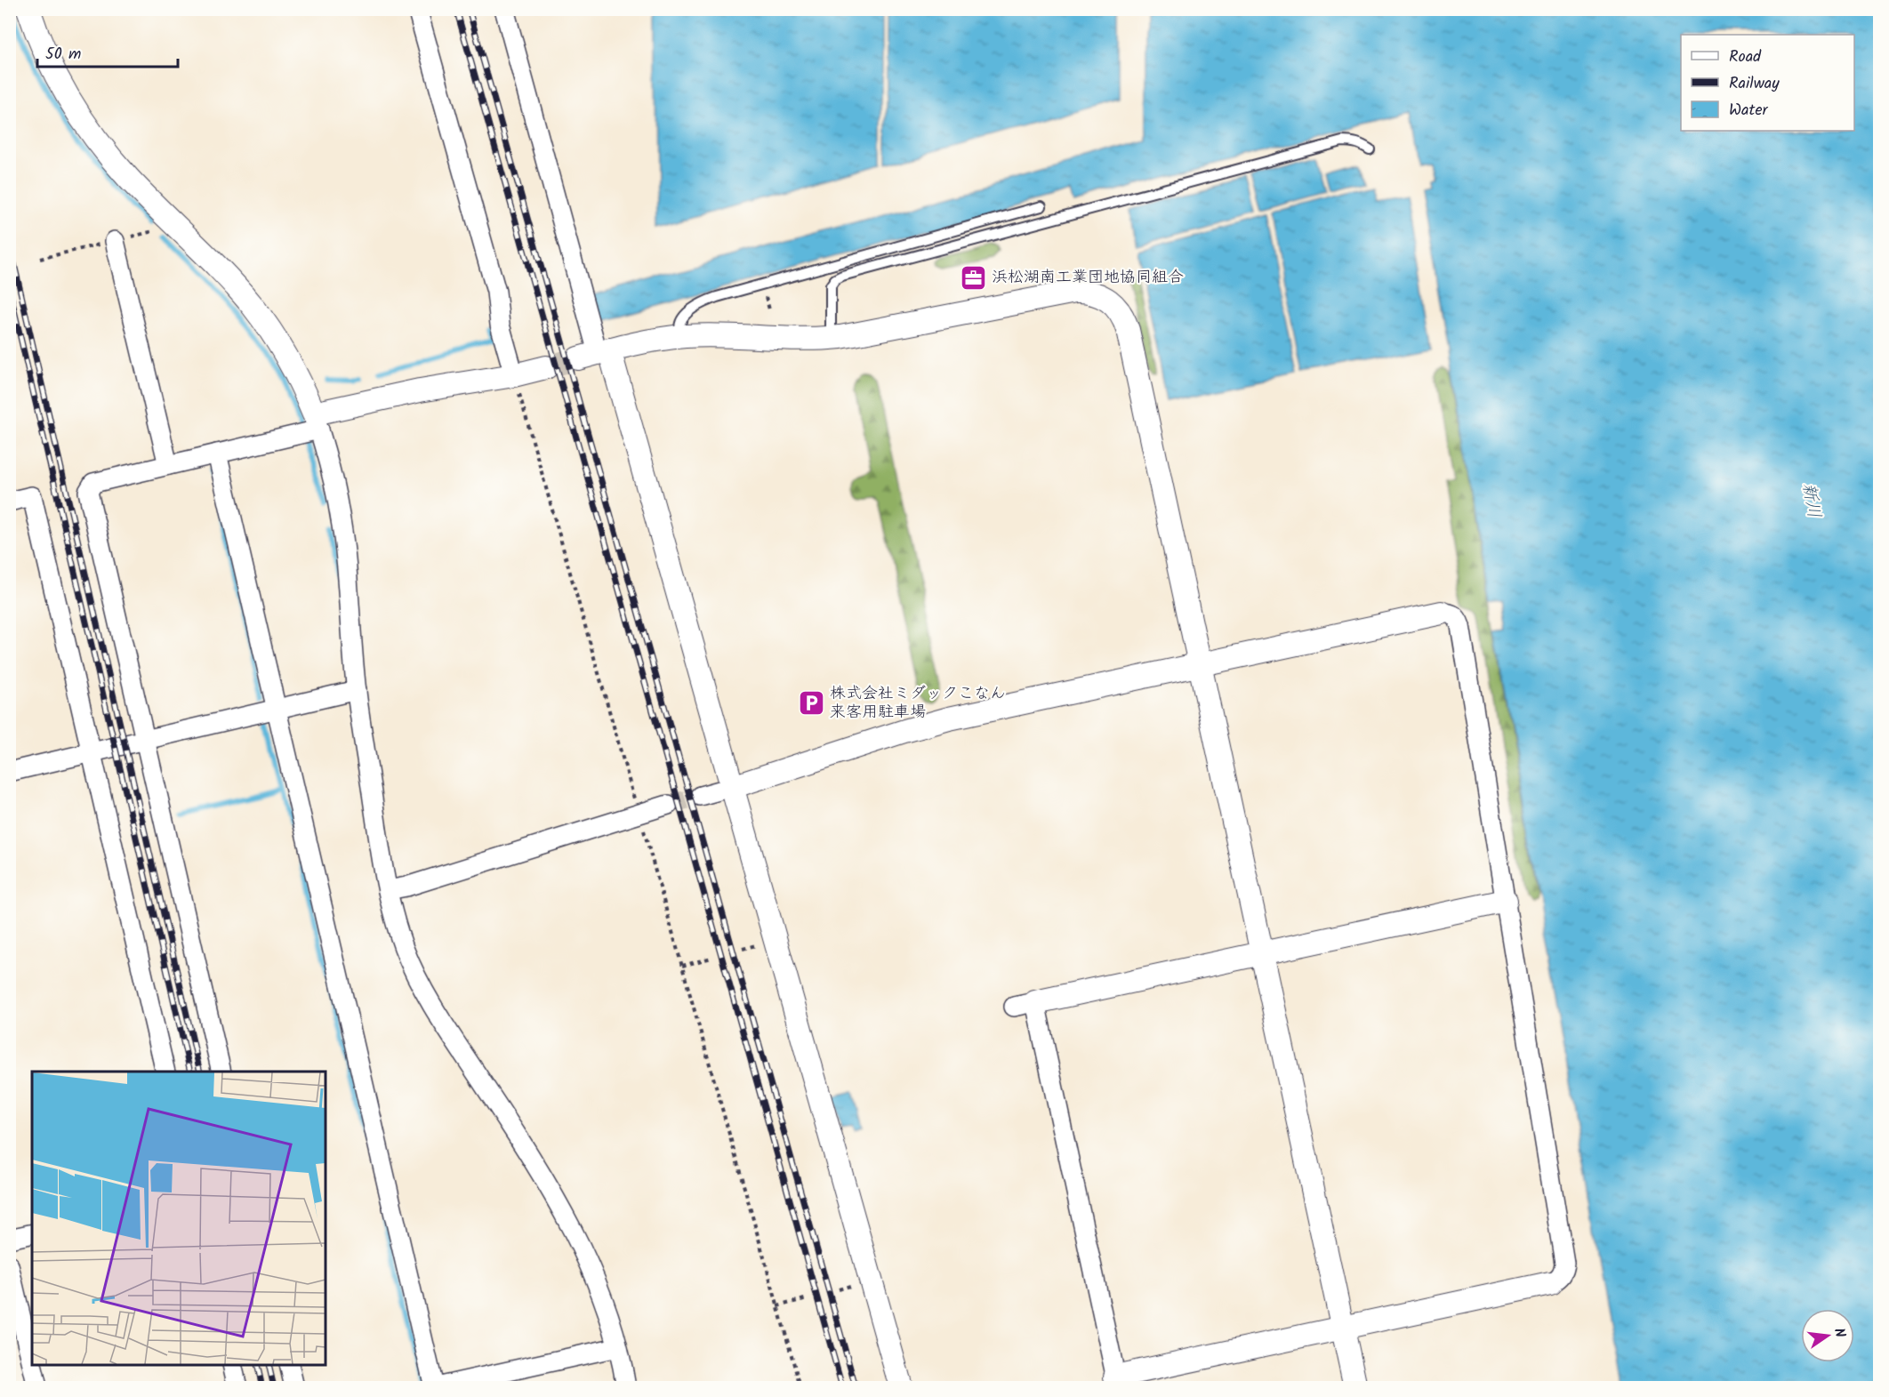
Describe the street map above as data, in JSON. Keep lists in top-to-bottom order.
{
  "water": ["新川"],
  "places": {
    "office": ["浜松湖南工業団地協同組合"],
    "parking": ["株式会社ミダックこなん 来客用駐車場"]
  },
  "legend": ["Road", "Railway", "Water"],
  "scale_bar": "50 m",
  "north": "right"
}
